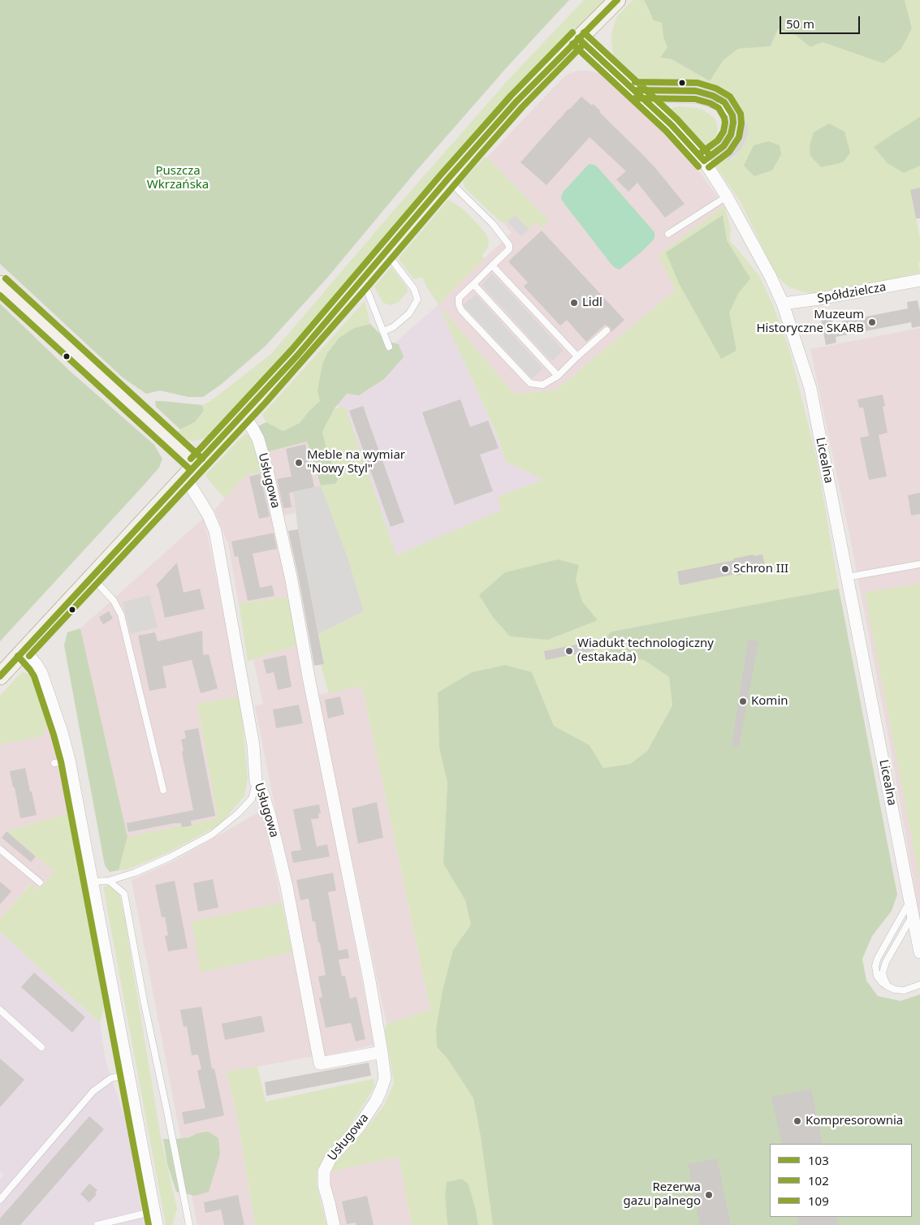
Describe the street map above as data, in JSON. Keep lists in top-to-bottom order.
{
  "streets": {
    "street": ["Spółdzielcza", "Licealna", "Usługowa"]
  },
  "crossings": [
    ["Spółdzielcza", "Licealna"]
  ],
  "parks": ["Puszcza Wkrzańska"],
  "places": [
    "Lidl",
    "Muzeum Historyczne SKARB",
    "Meble na wymiar \"Nowy Styl\"",
    "Schron III",
    "Wiadukt technologiczny (estakada)",
    "Komin",
    "Kompresorownia",
    "Rezerwa gazu palnego"
  ],
  "lines": ["transit line 103", "transit line 109", "transit line 102"],
  "legend": ["103", "102", "109"],
  "scale_bar": "50 m"
}
